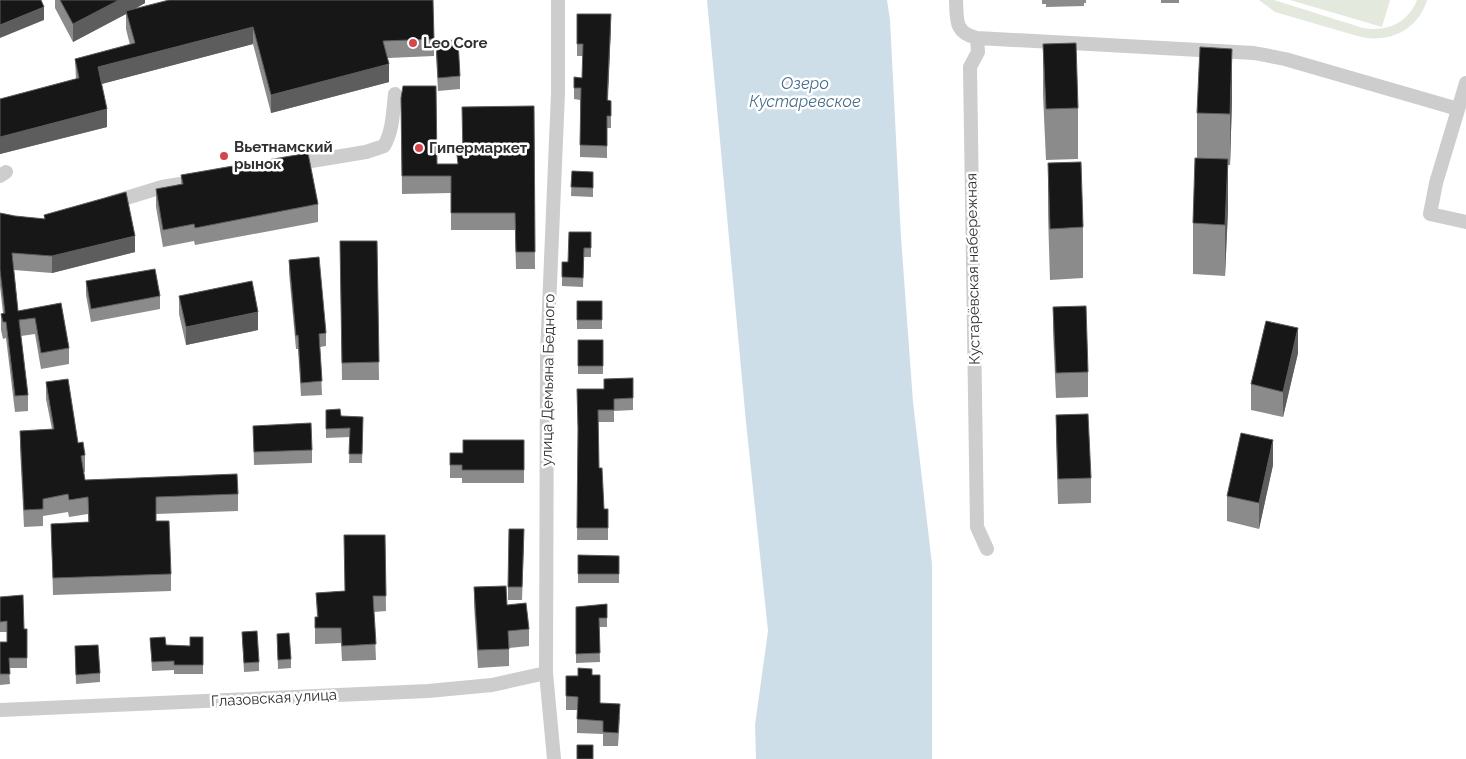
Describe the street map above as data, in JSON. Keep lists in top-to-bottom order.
{
  "streets": {
    "street": ["Кустарёвская набережная", "улица Демьяна Бедного", "Глазовская улица"]
  },
  "crossings": [
    ["улица Демьяна Бедного", "Глазовская улица"]
  ],
  "water": ["Озеро Кустаревское"],
  "places": ["Leo Core", "Гипермаркет", "Вьетнамский рынок"]
}
